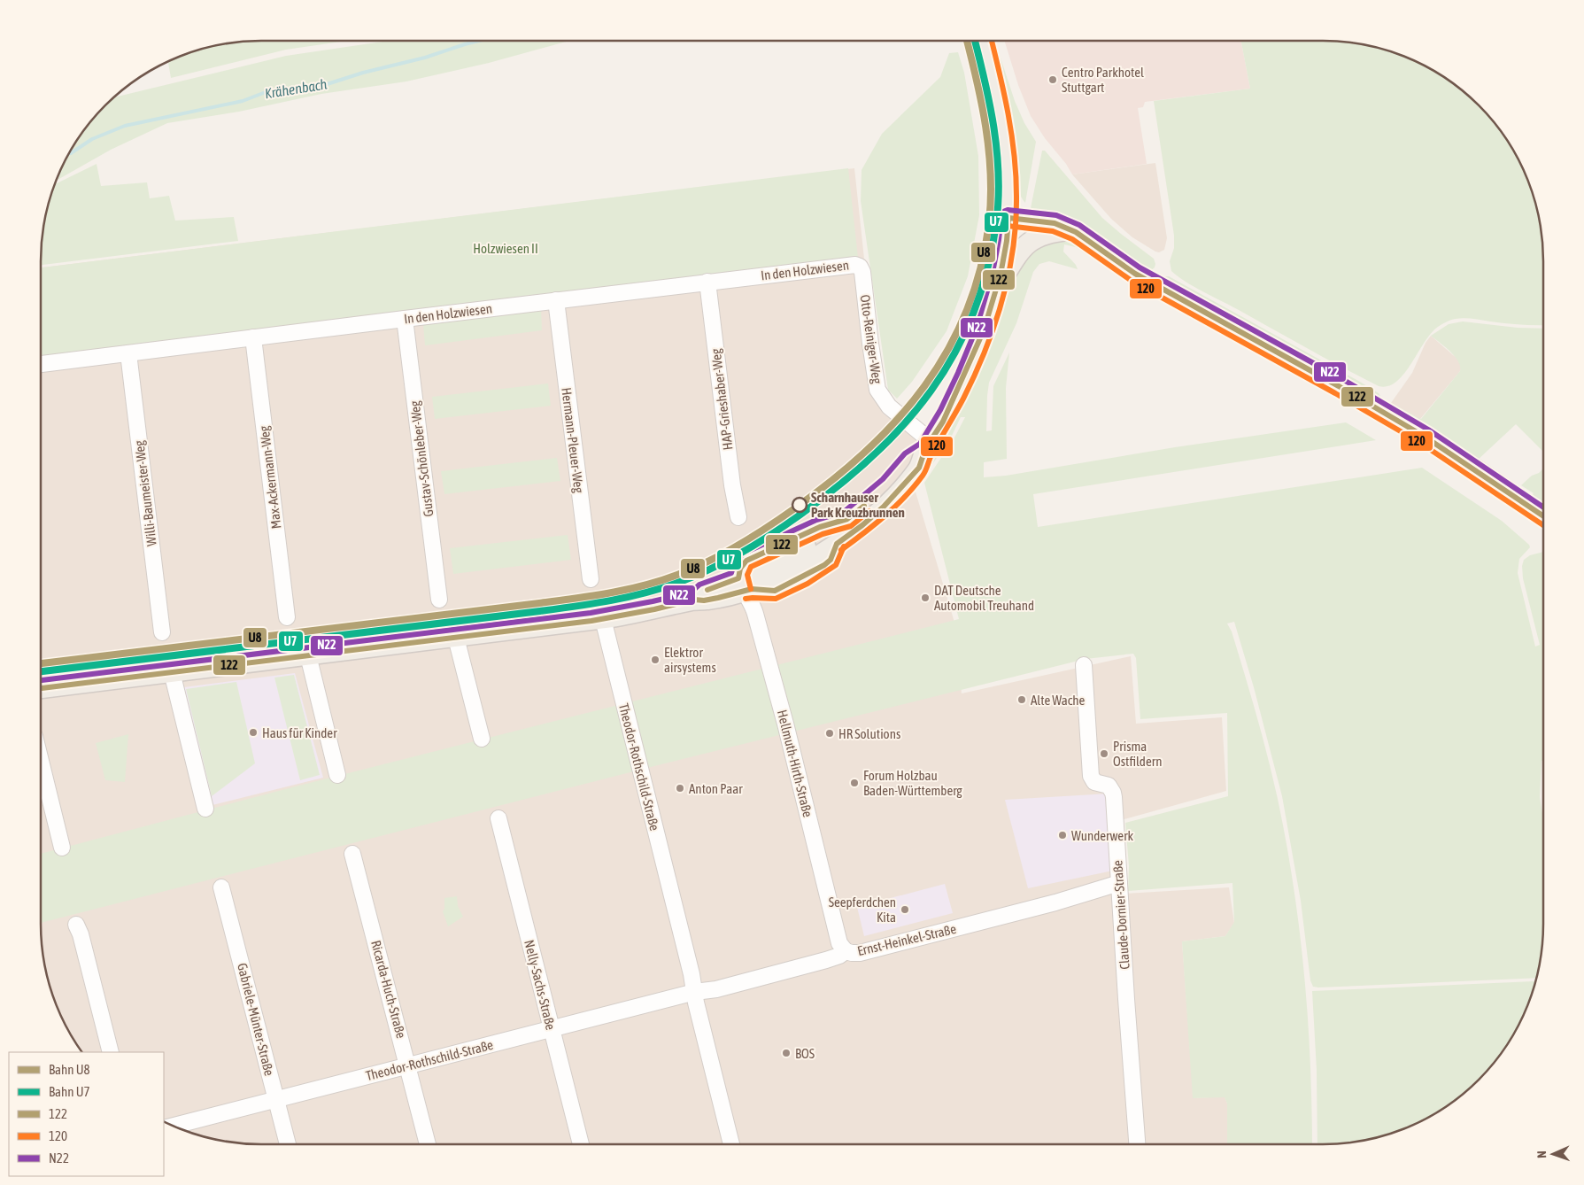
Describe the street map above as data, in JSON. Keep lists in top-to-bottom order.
{
  "streets": {
    "street": [
      "In den Holzwiesen",
      "Otto-Reiniger-Weg",
      "HAP-Grieshaber-Weg",
      "Hermann-Pleuer-Weg",
      "Gustav-Schönleber-Weg",
      "Max-Ackermann-Weg",
      "Willi-Baumeister-Weg",
      "Hellmuth-Hirth-Straße",
      "Theodor-Rothschild-Straße",
      "Claude-Dornier-Straße",
      "Ernst-Heinkel-Straße",
      "Nelly-Sachs-Straße",
      "Ricarda-Huch-Straße",
      "Gabriele-Münter-Straße"
    ]
  },
  "crossings": [
    ["In den Holzwiesen", "Otto-Reiniger-Weg"],
    ["In den Holzwiesen", "HAP-Grieshaber-Weg"],
    ["In den Holzwiesen", "Hermann-Pleuer-Weg"],
    ["In den Holzwiesen", "Gustav-Schönleber-Weg"],
    ["In den Holzwiesen", "Max-Ackermann-Weg"],
    ["In den Holzwiesen", "Willi-Baumeister-Weg"],
    ["Hellmuth-Hirth-Straße", "Ernst-Heinkel-Straße"],
    ["Theodor-Rothschild-Straße", "Ernst-Heinkel-Straße"],
    ["Theodor-Rothschild-Straße", "Nelly-Sachs-Straße"],
    ["Theodor-Rothschild-Straße", "Ricarda-Huch-Straße"],
    ["Theodor-Rothschild-Straße", "Gabriele-Münter-Straße"],
    ["Claude-Dornier-Straße", "Ernst-Heinkel-Straße"]
  ],
  "water": ["Krähenbach"],
  "parks": ["Holzwiesen II"],
  "places": [
    "Centro Parkhotel Stuttgart",
    "Scharnhauser Park Kreuzbrunnen",
    "DAT Deutsche Automobil Treuhand",
    "Elektror airsystems",
    "Alte Wache",
    "Haus für Kinder",
    "HR Solutions",
    "Prisma Ostfildern",
    "Forum Holzbau Baden-Württemberg",
    "Anton Paar",
    "Wunderwerk",
    "Seepferdchen Kita",
    "BOS"
  ],
  "lines": [
    "rail line U8",
    "rail line U7",
    "transit line 120",
    "transit line N22",
    "transit line 122"
  ],
  "legend": [
    "Bahn U8",
    "Bahn U7",
    "122",
    "120",
    "N22"
  ],
  "north": "left"
}
